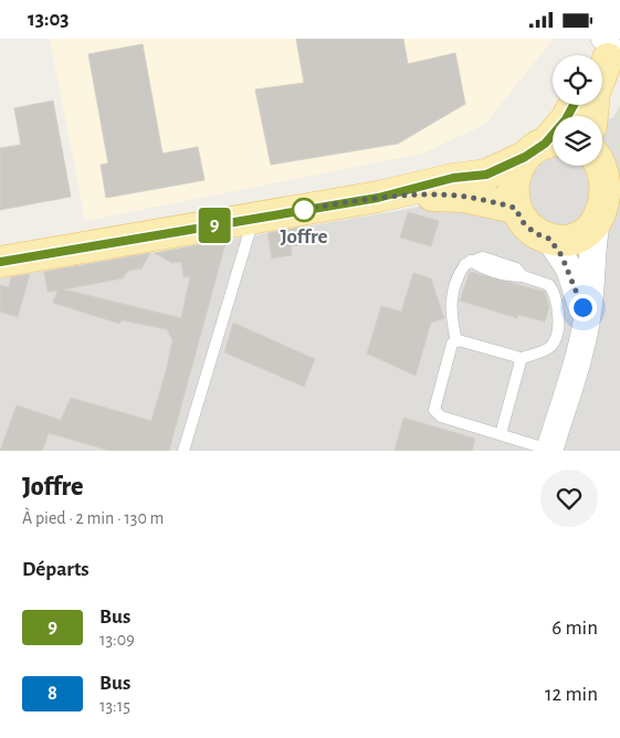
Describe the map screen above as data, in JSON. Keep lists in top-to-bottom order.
{
  "places": ["Joffre"],
  "lines": ["bus line 9"],
  "page": {
    "status": "13:03",
    "on_map": "9",
    "heading": [
      ["Joffre", "À pied · 2 min · 130 m"],
      "Départs"
    ],
    "list": [
      {
        "mark": "9",
        "name": "Bus",
        "note": "13:09",
        "value": "6 min"
      },
      {
        "mark": "8",
        "name": "Bus",
        "note": "13:15",
        "value": "12 min"
      }
    ]
  }
}
